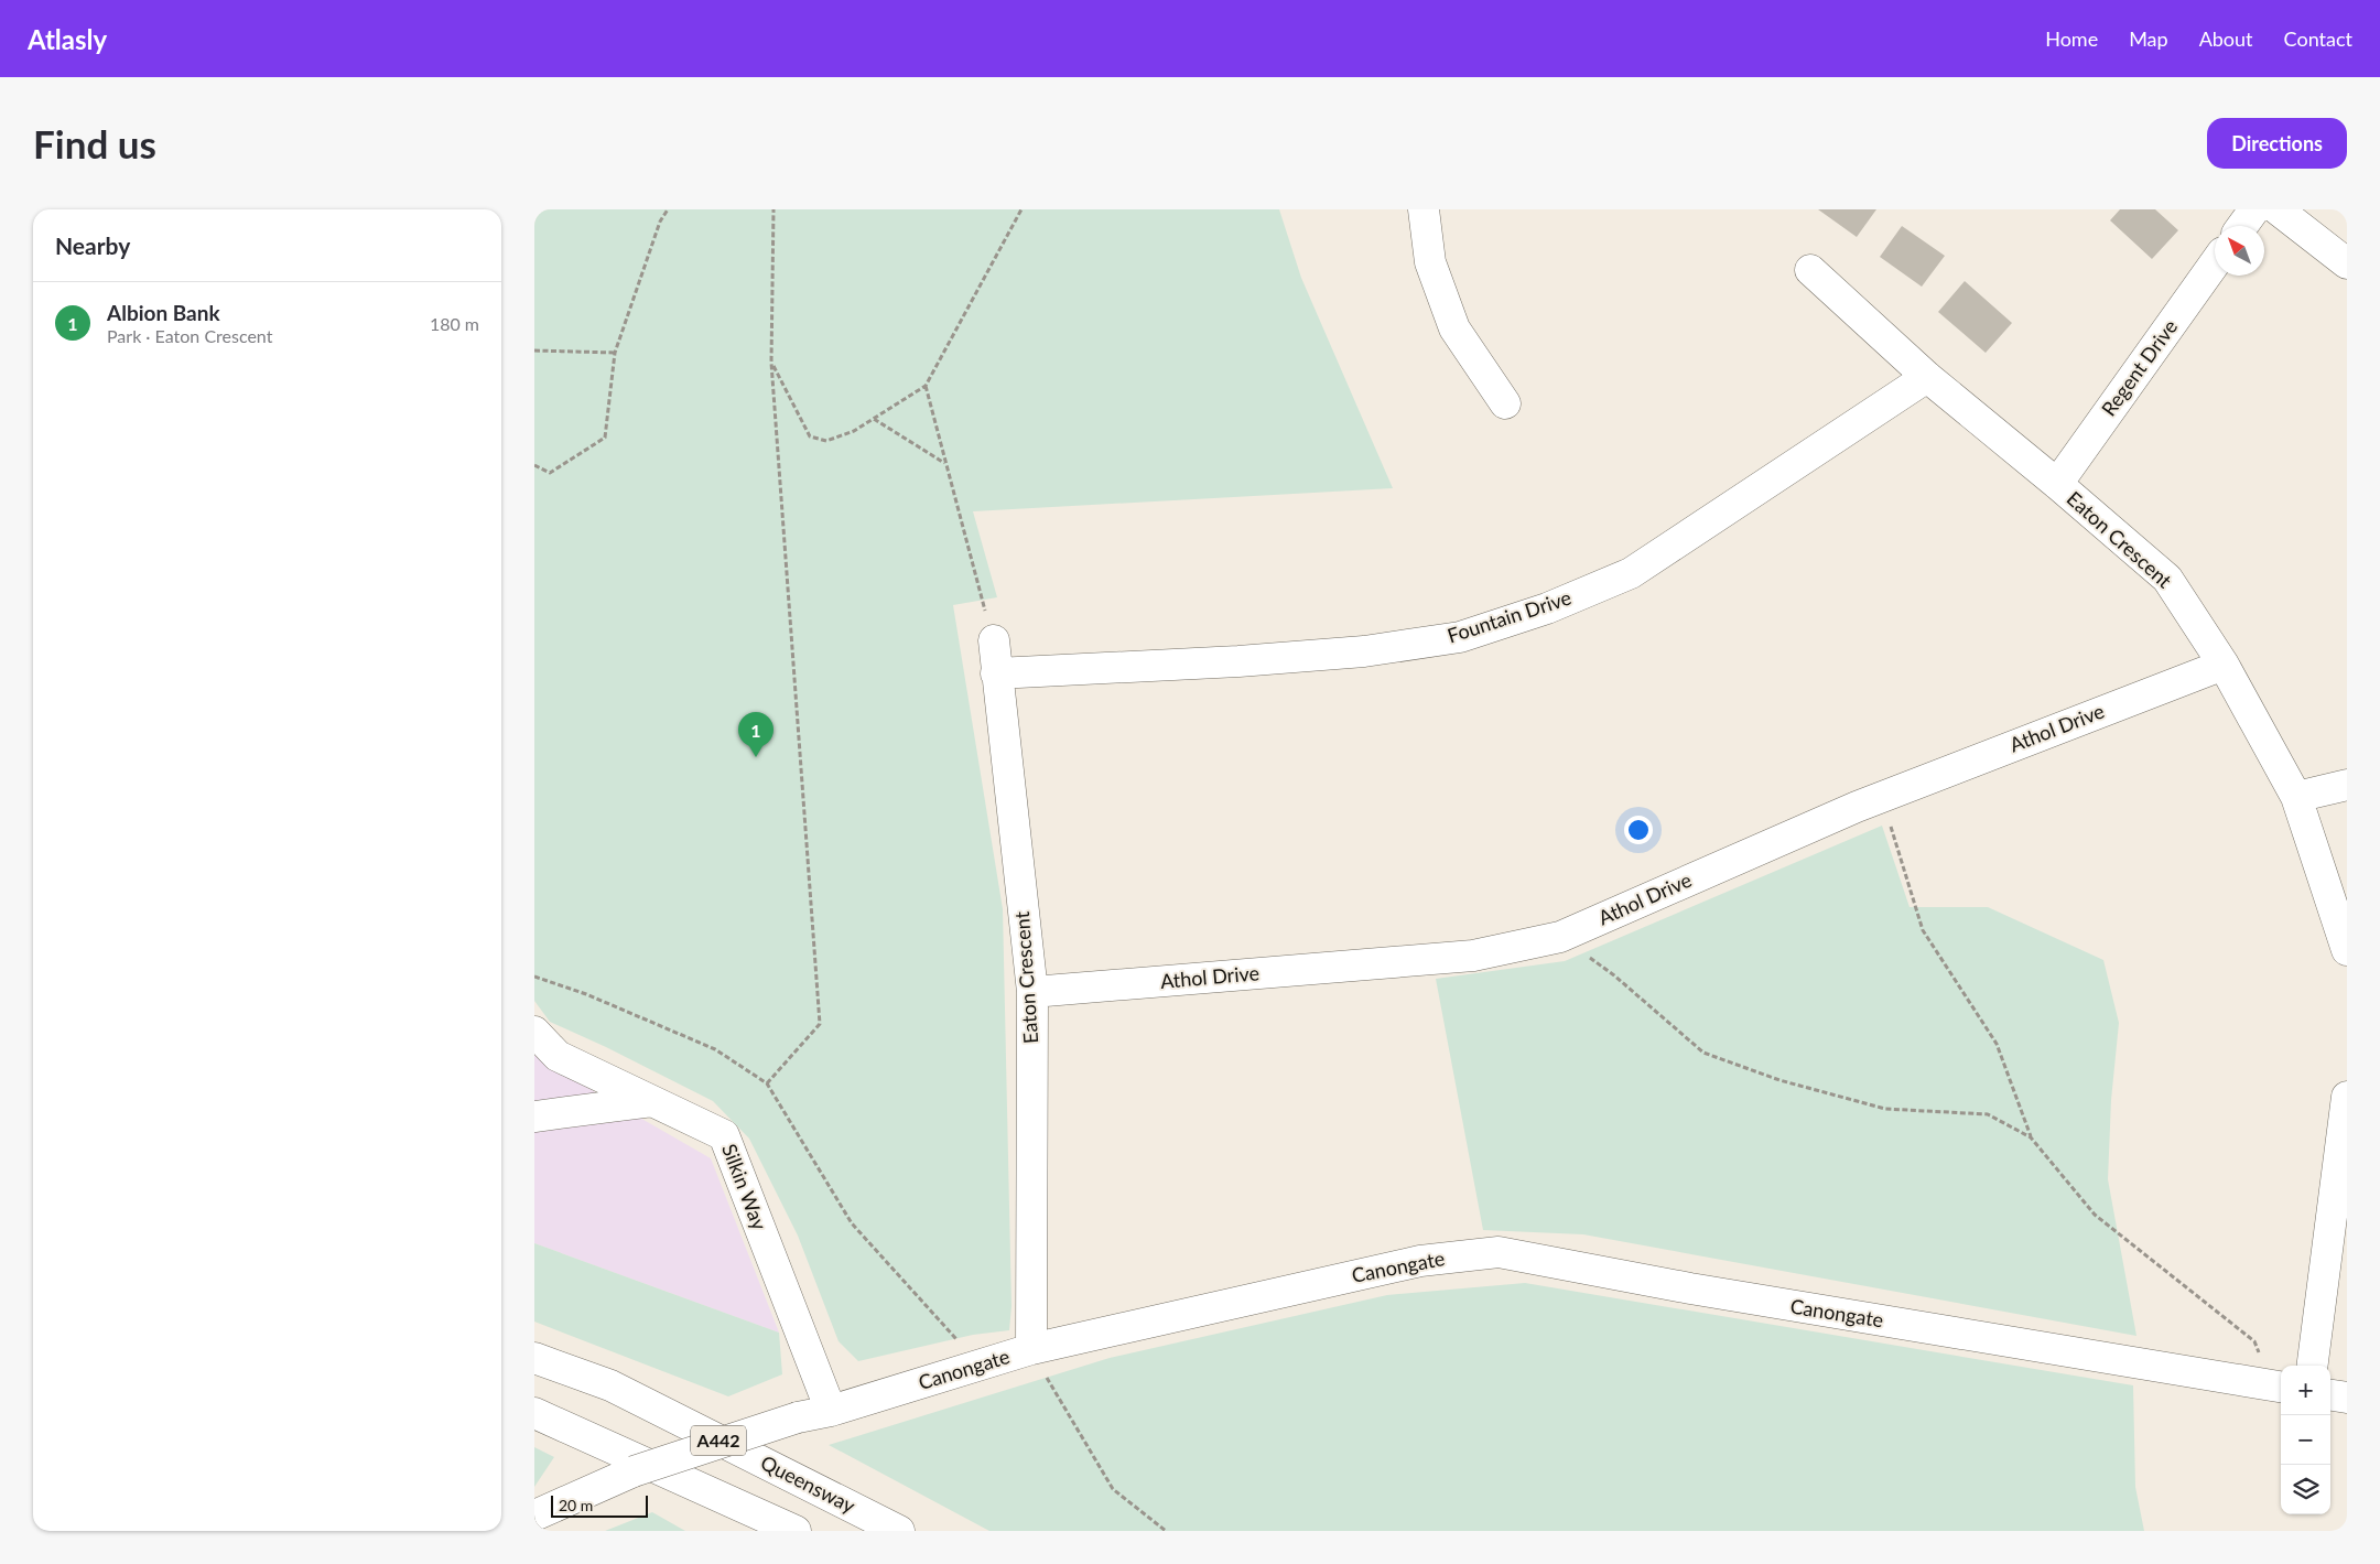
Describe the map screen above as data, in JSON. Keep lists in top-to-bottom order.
{
  "streets": {
    "main road": [
      "Regent Drive",
      "Eaton Crescent",
      "Fountain Drive",
      "Athol Drive",
      "Silkin Way",
      "Canongate",
      "A442",
      "Queensway"
    ]
  },
  "crossings": [
    ["Regent Drive", "Eaton Crescent"],
    ["Eaton Crescent", "Fountain Drive"],
    ["Eaton Crescent", "Athol Drive"],
    ["Eaton Crescent", "Canongate"],
    ["Silkin Way", "Canongate"]
  ],
  "scale_bar": "20 m",
  "north": "top left",
  "page": {
    "header": "Atlasly",
    "nav": [
      "Home",
      "Map",
      "About",
      "Contact"
    ],
    "buttons": "Directions",
    "title": "Find us",
    "heading": "Nearby",
    "list": [
      {
        "mark": "1",
        "name": "Albion Bank",
        "note": "Park · Eaton Crescent",
        "value": "180 m"
      }
    ],
    "pins": "1",
    "map_buttons": ["+", "−"],
    "scale": "20 m"
  }
}
